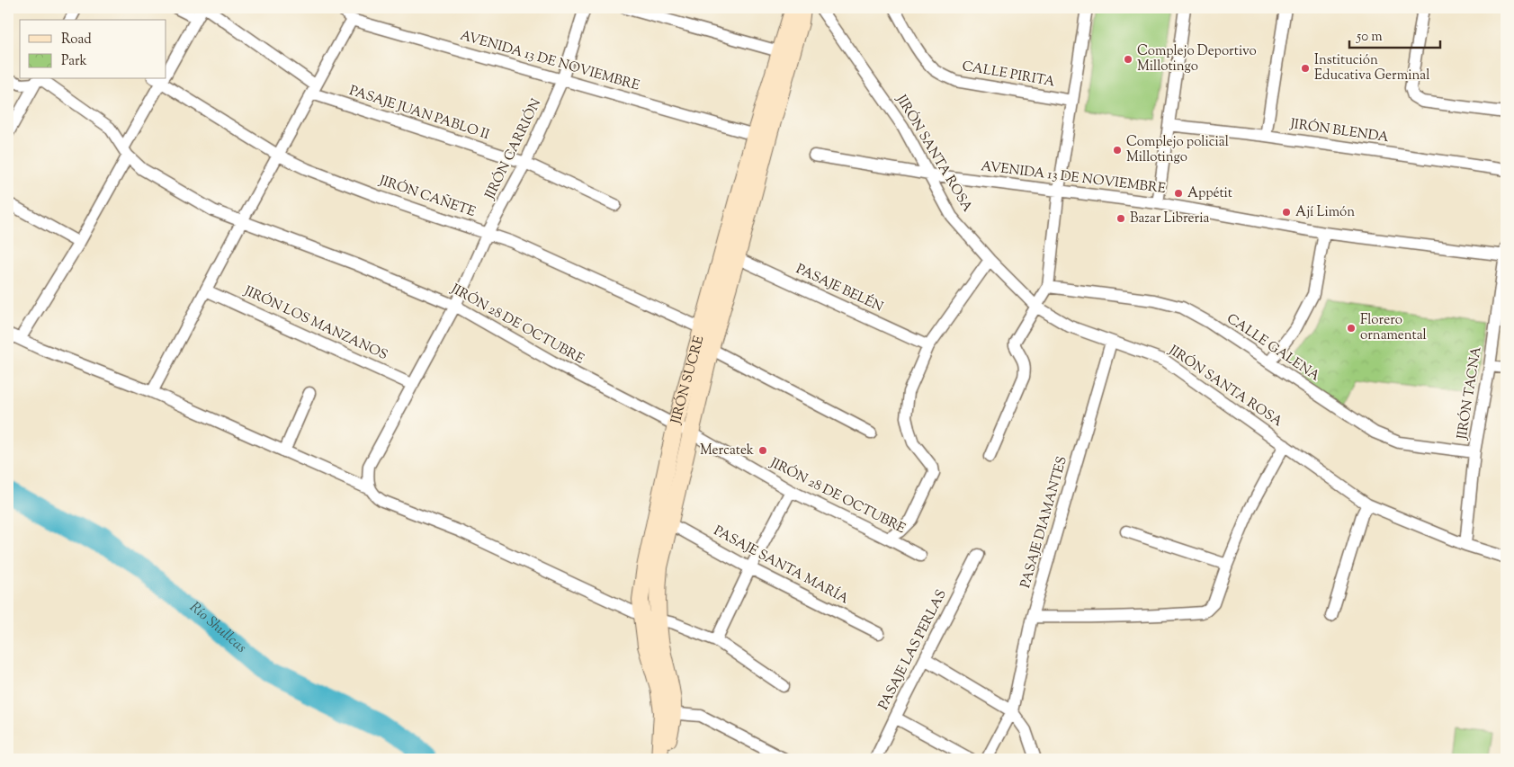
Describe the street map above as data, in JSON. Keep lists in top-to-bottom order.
{
  "streets": {
    "street": [
      "AVENIDA 13 DE NOVIEMBRE",
      "CALLE PIRITA",
      "PASAJE JUAN PABLO II",
      "JIRÓN BLENDA",
      "JIRÓN CARRIÓN",
      "JIRÓN SANTA ROSA",
      "JIRÓN CAÑETE",
      "PASAJE BELÉN",
      "JIRÓN LOS MANZANOS",
      "JIRÓN 28 DE OCTUBRE",
      "CALLE GALENA",
      "JIRÓN SUCRE",
      "JIRÓN TACNA",
      "PASAJE DIAMANTES",
      "PASAJE SANTA MARÍA",
      "PASAJE LAS PERLAS"
    ]
  },
  "crossings": [
    ["AVENIDA 13 DE NOVIEMBRE", "JIRÓN CARRIÓN"],
    ["AVENIDA 13 DE NOVIEMBRE", "JIRÓN SANTA ROSA"],
    ["AVENIDA 13 DE NOVIEMBRE", "JIRÓN SUCRE"],
    ["AVENIDA 13 DE NOVIEMBRE", "JIRÓN TACNA"],
    ["PASAJE JUAN PABLO II", "JIRÓN CARRIÓN"],
    ["JIRÓN CARRIÓN", "JIRÓN CAÑETE"],
    ["JIRÓN CARRIÓN", "JIRÓN LOS MANZANOS"],
    ["JIRÓN CARRIÓN", "JIRÓN 28 DE OCTUBRE"],
    ["JIRÓN SANTA ROSA", "JIRÓN TACNA"],
    ["JIRÓN SANTA ROSA", "PASAJE DIAMANTES"],
    ["JIRÓN CAÑETE", "JIRÓN SUCRE"],
    ["PASAJE BELÉN", "JIRÓN SUCRE"],
    ["JIRÓN 28 DE OCTUBRE", "JIRÓN SUCRE"],
    ["CALLE GALENA", "JIRÓN TACNA"],
    ["JIRÓN SUCRE", "PASAJE SANTA MARÍA"]
  ],
  "water": ["Río Shullcas"],
  "places": [
    "Complejo Deportivo Millotingo",
    "Institución Educativa Germinal",
    "Complejo policial Millotingo",
    "Appétit",
    "Ají Limón",
    "Bazar Libreria",
    "Florero ornamental",
    "Mercatek"
  ],
  "legend": ["Road", "Park"],
  "scale_bar": "50 m"
}
